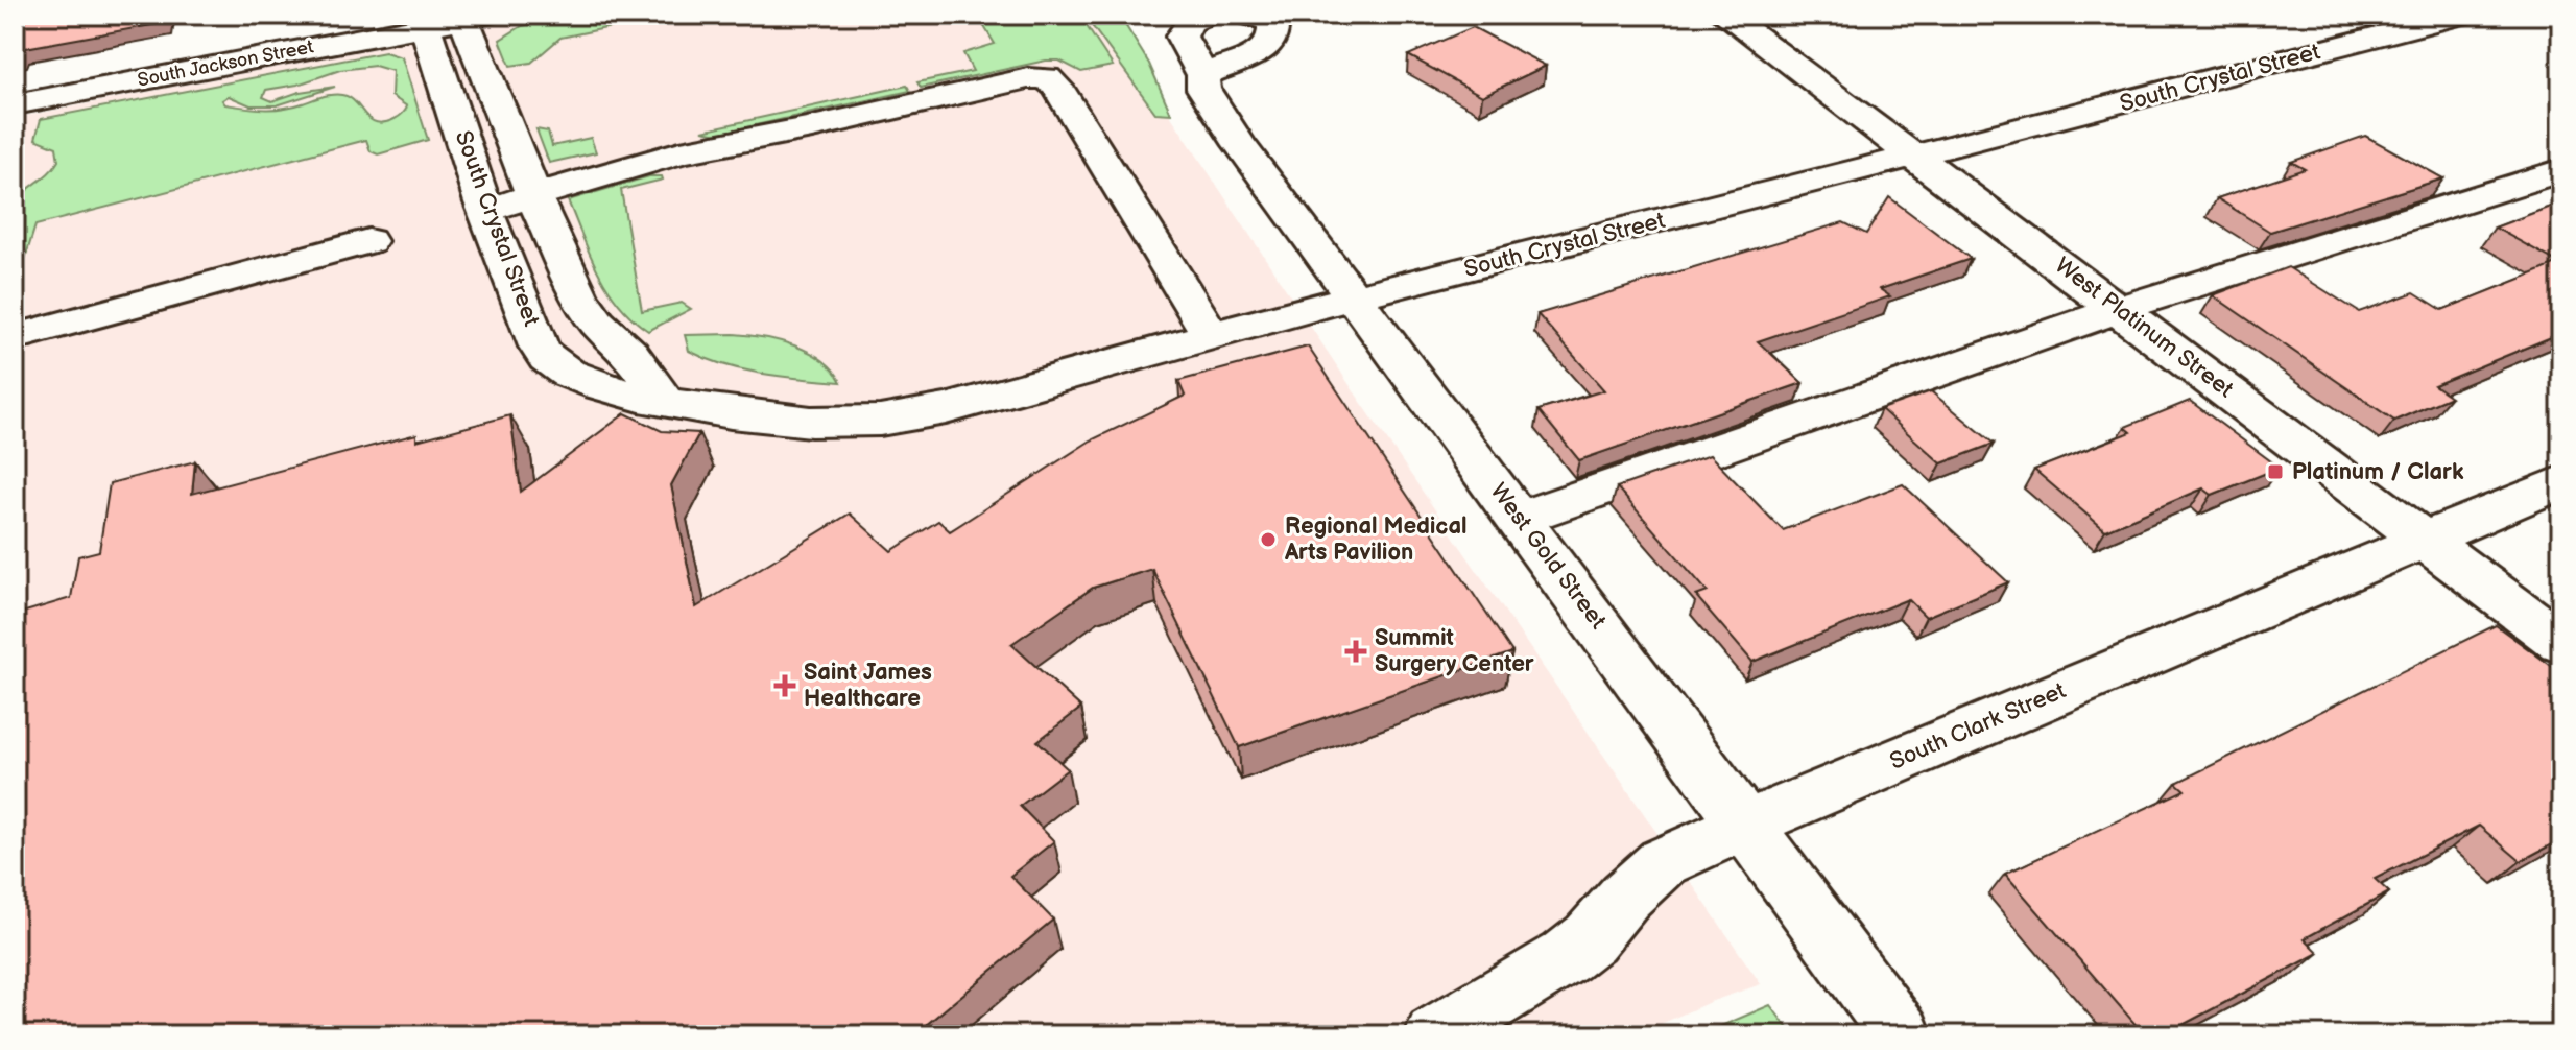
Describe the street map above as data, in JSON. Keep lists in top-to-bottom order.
{
  "streets": {
    "street": [
      "South Jackson Street",
      "South Crystal Street",
      "West Platinum Street",
      "West Gold Street",
      "South Clark Street"
    ]
  },
  "crossings": [
    ["South Jackson Street", "South Crystal Street"],
    ["South Crystal Street", "West Platinum Street"],
    ["South Crystal Street", "West Gold Street"],
    ["West Platinum Street", "South Clark Street"],
    ["West Gold Street", "South Clark Street"]
  ],
  "places": {
    "transit": ["Platinum / Clark"],
    "other": ["Regional Medical Arts Pavilion"],
    "health": ["Summit Surgery Center", "Saint James Healthcare"]
  }
}
